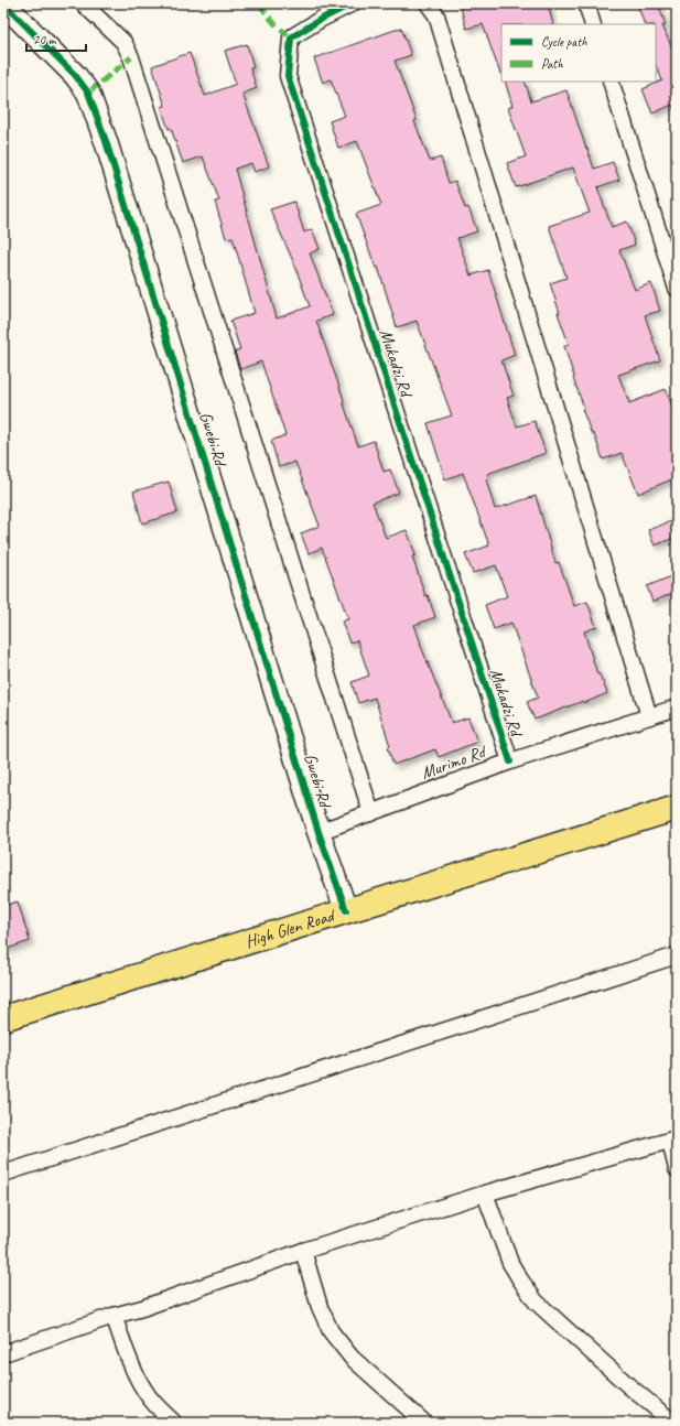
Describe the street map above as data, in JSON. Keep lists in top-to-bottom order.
{
  "streets": {
    "main road": ["High Glen Road"],
    "street": ["Mukadzi Rd", "Gwebi Rd", "Murimo Rd"]
  },
  "crossings": [
    ["Mukadzi Rd", "Murimo Rd"],
    ["Gwebi Rd", "Murimo Rd"],
    ["Gwebi Rd", "High Glen Road"]
  ],
  "legend": ["Cycle path", "Path"],
  "scale_bar": "20 m"
}
